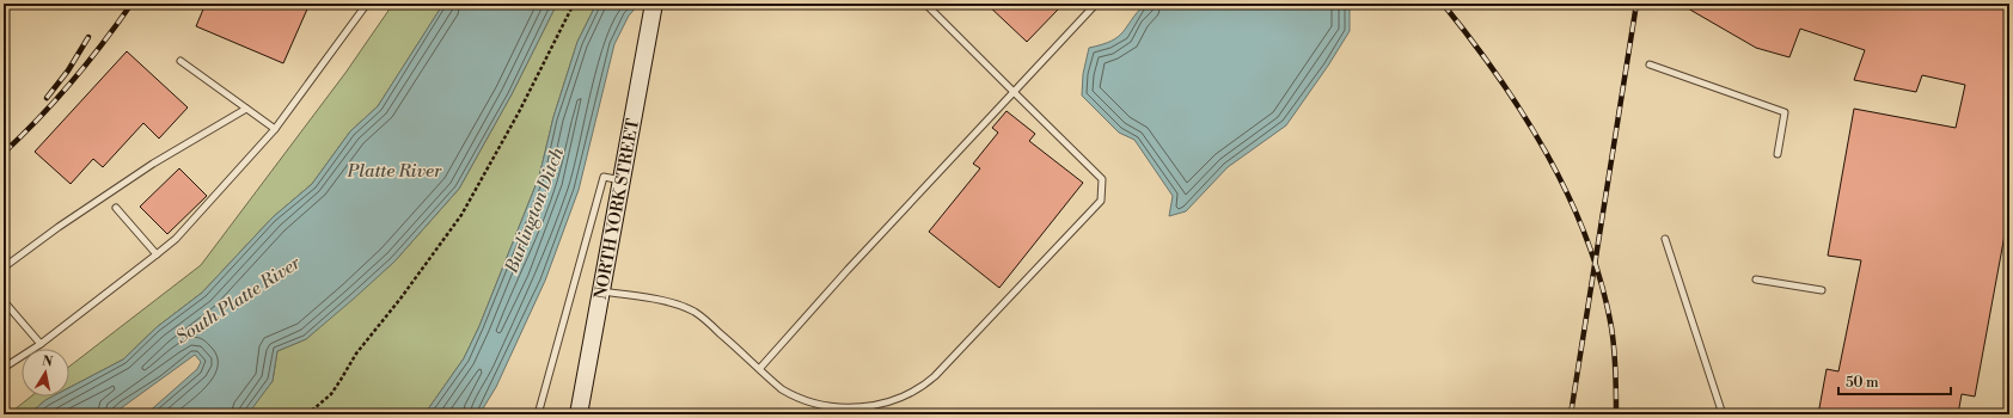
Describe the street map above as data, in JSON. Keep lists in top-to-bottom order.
{
  "streets": {
    "main road": ["NORTH YORK STREET"]
  },
  "water": ["Platte River", "Burlington Ditch", "South Platte River"],
  "scale_bar": "50 m",
  "north": "top"
}
